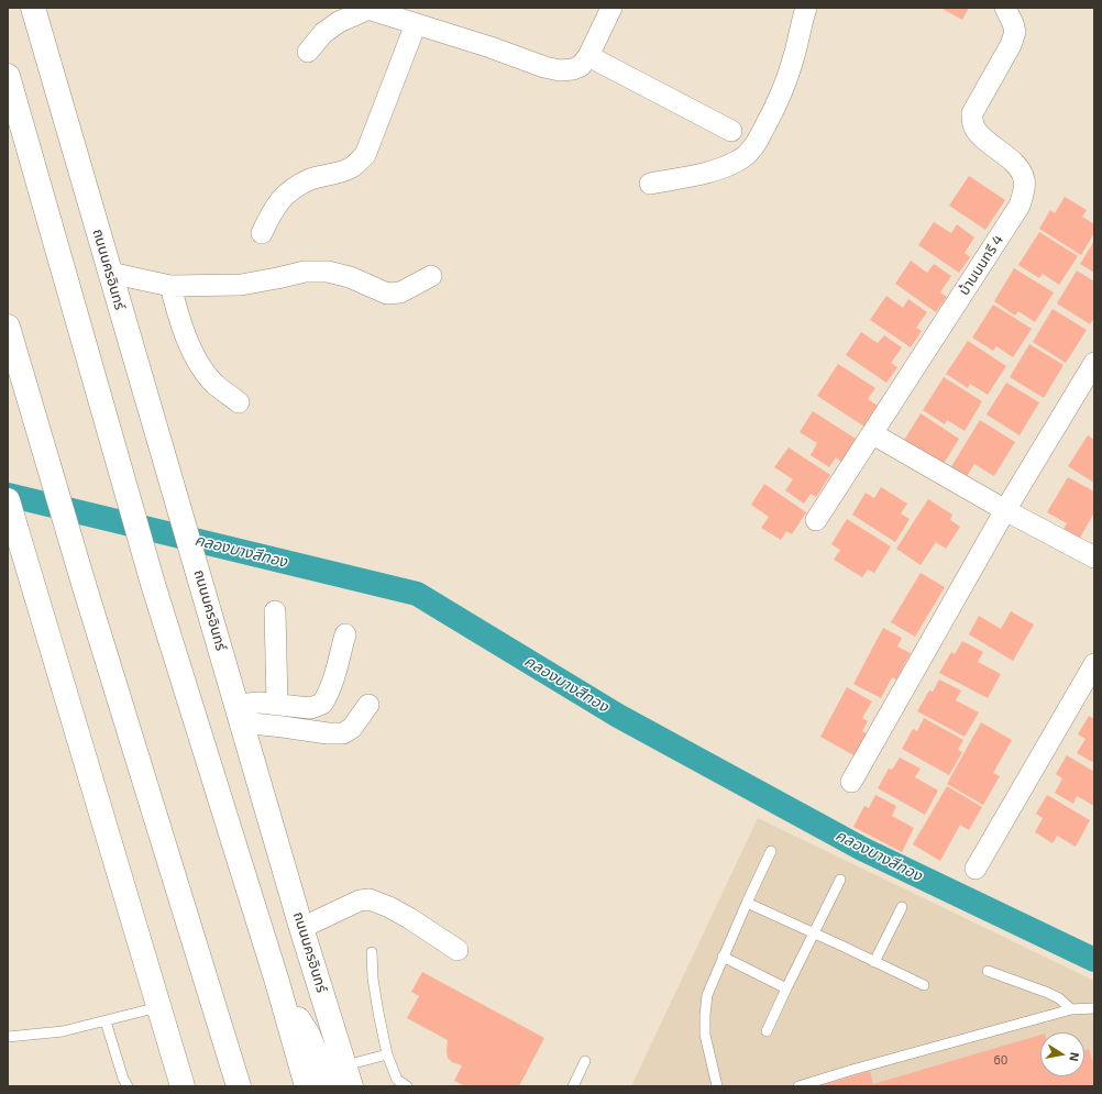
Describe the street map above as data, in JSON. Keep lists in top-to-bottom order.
{
  "streets": {
    "main road": ["ถนนนครอินทร์"],
    "street": ["บ้านนนทรี 4"]
  },
  "water": ["คลองบางสีทอง"],
  "house_numbers": ["60"],
  "north": "right"
}
